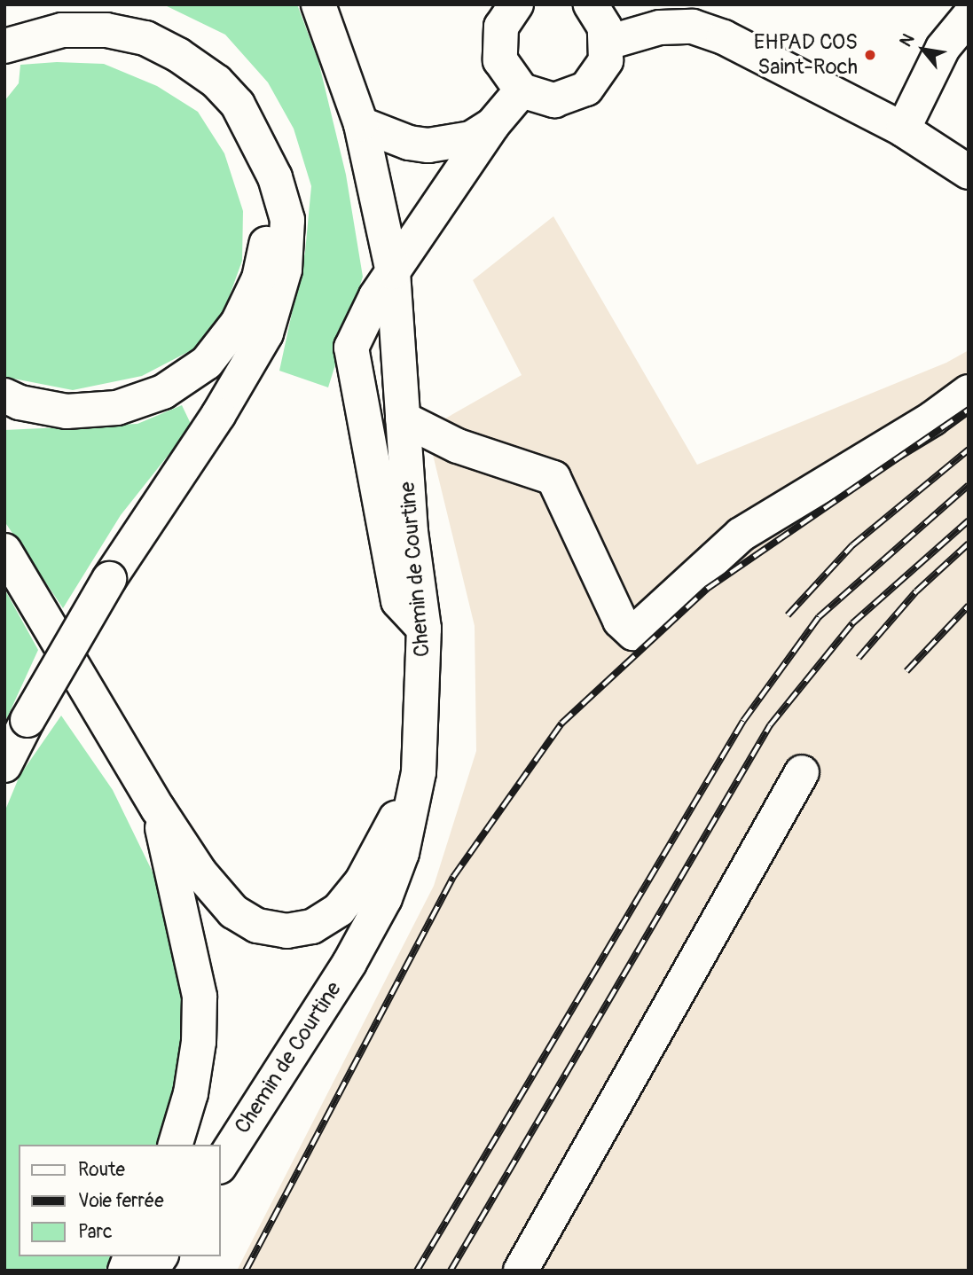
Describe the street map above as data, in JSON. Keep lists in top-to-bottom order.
{
  "streets": {
    "main road": ["Chemin de Courtine"]
  },
  "places": ["EHPAD COS Saint-Roch"],
  "legend": ["Route", "Voie ferrée", "Parc"],
  "north": "top left"
}
